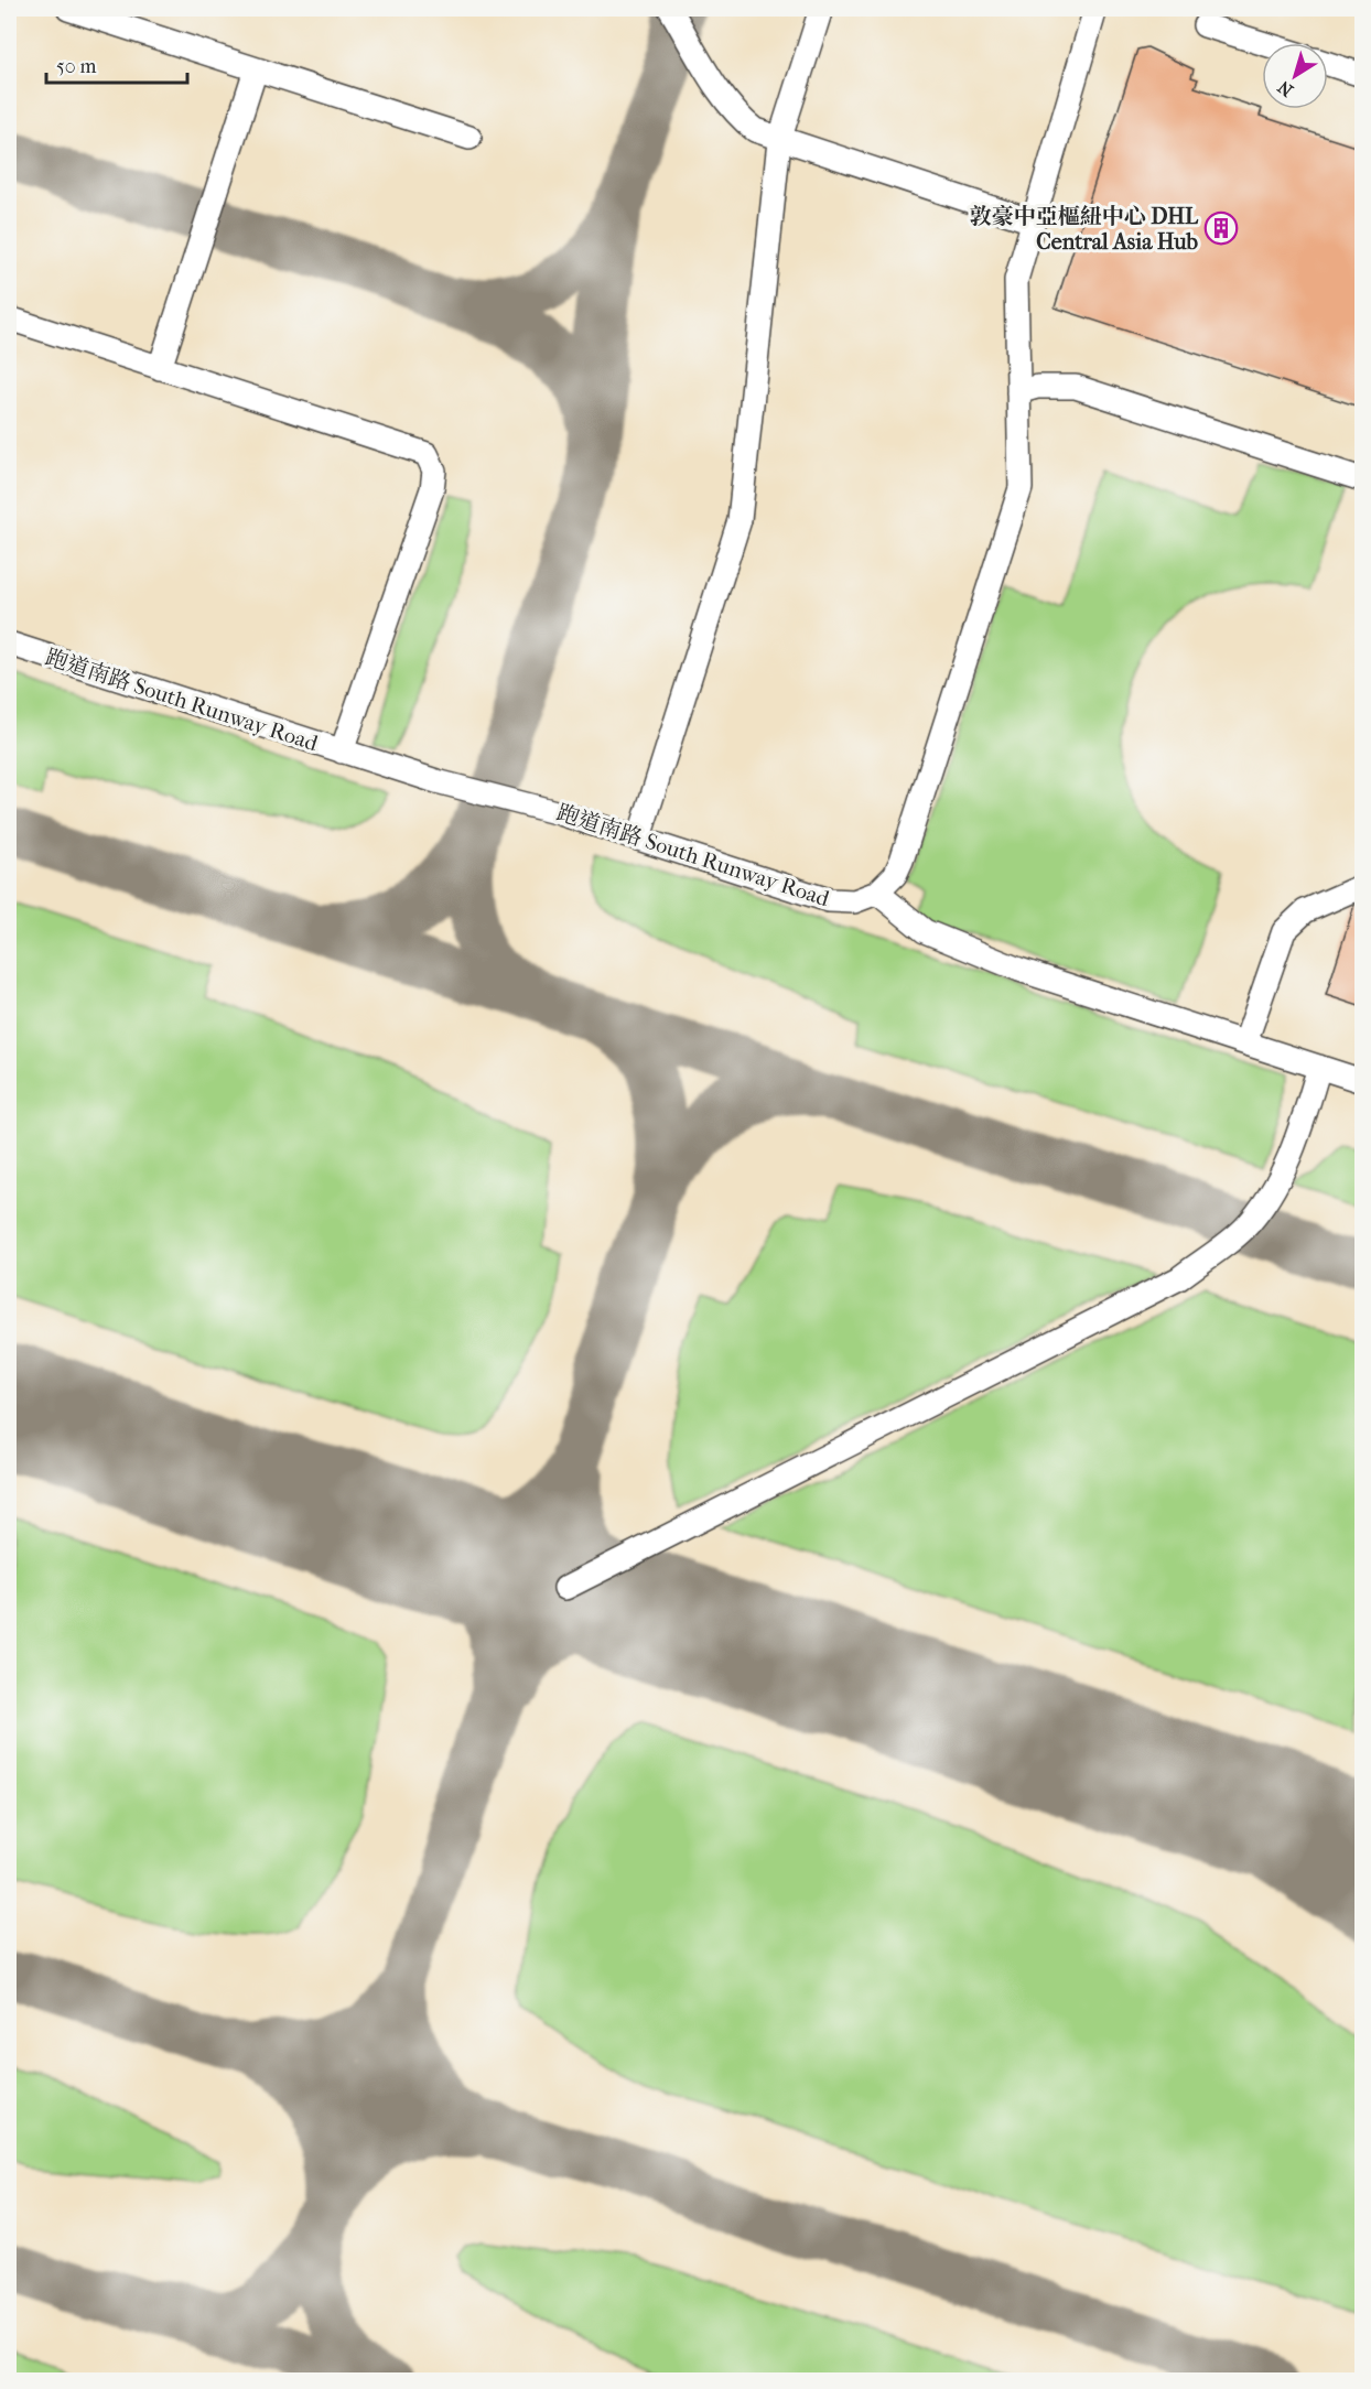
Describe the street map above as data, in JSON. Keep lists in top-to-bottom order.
{
  "streets": {
    "lane": ["跑道南路 South Runway Road"]
  },
  "places": {
    "building": ["敦豪中亞樞紐中心 DHL Central Asia Hub"]
  },
  "scale_bar": "50 m",
  "north": "bottom left"
}
